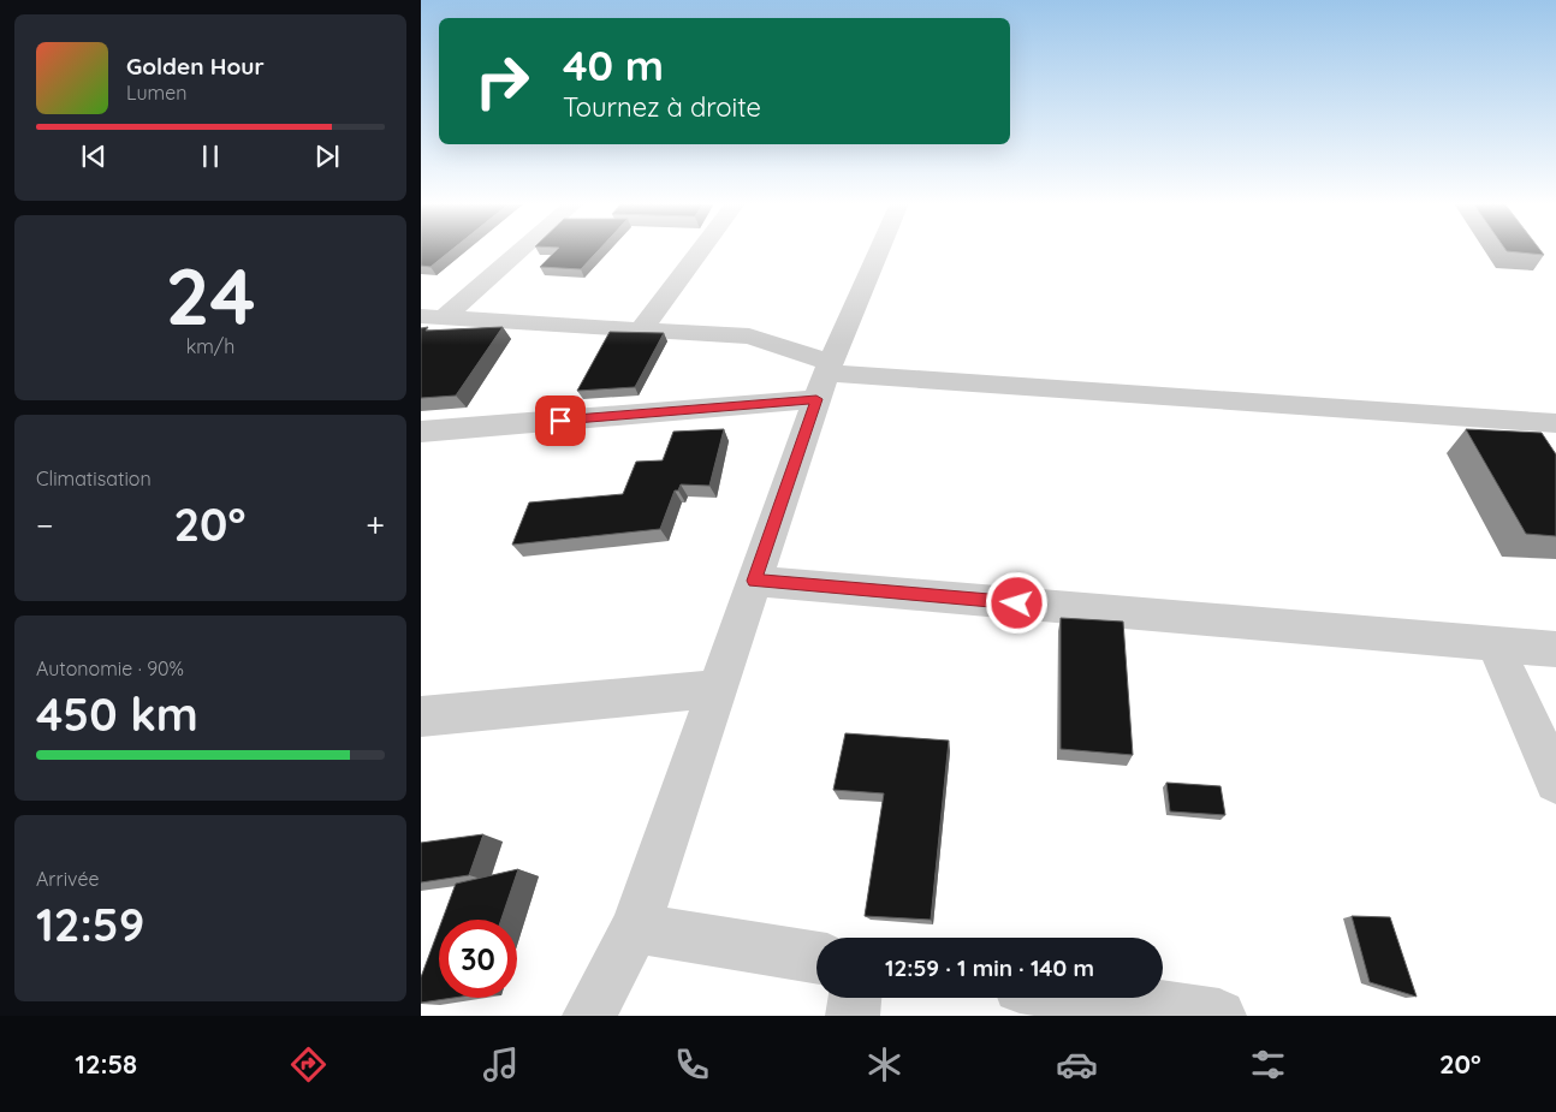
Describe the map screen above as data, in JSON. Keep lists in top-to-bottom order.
{
  "page": {
    "turn": ["40 m", "Tournez à droite"],
    "song": ["Golden Hour", "Lumen"],
    "tile": [
      ["24", "km/h"],
      "Climatisation",
      ["Autonomie · 90%", "450 km"],
      ["Arrivée", "12:59"]
    ],
    "heat": ["−", "20°", "+"],
    "limit": "30",
    "trip": "12:59 · 1 min · 140 m",
    "tabs": ["12:58", "20°"]
  }
}
